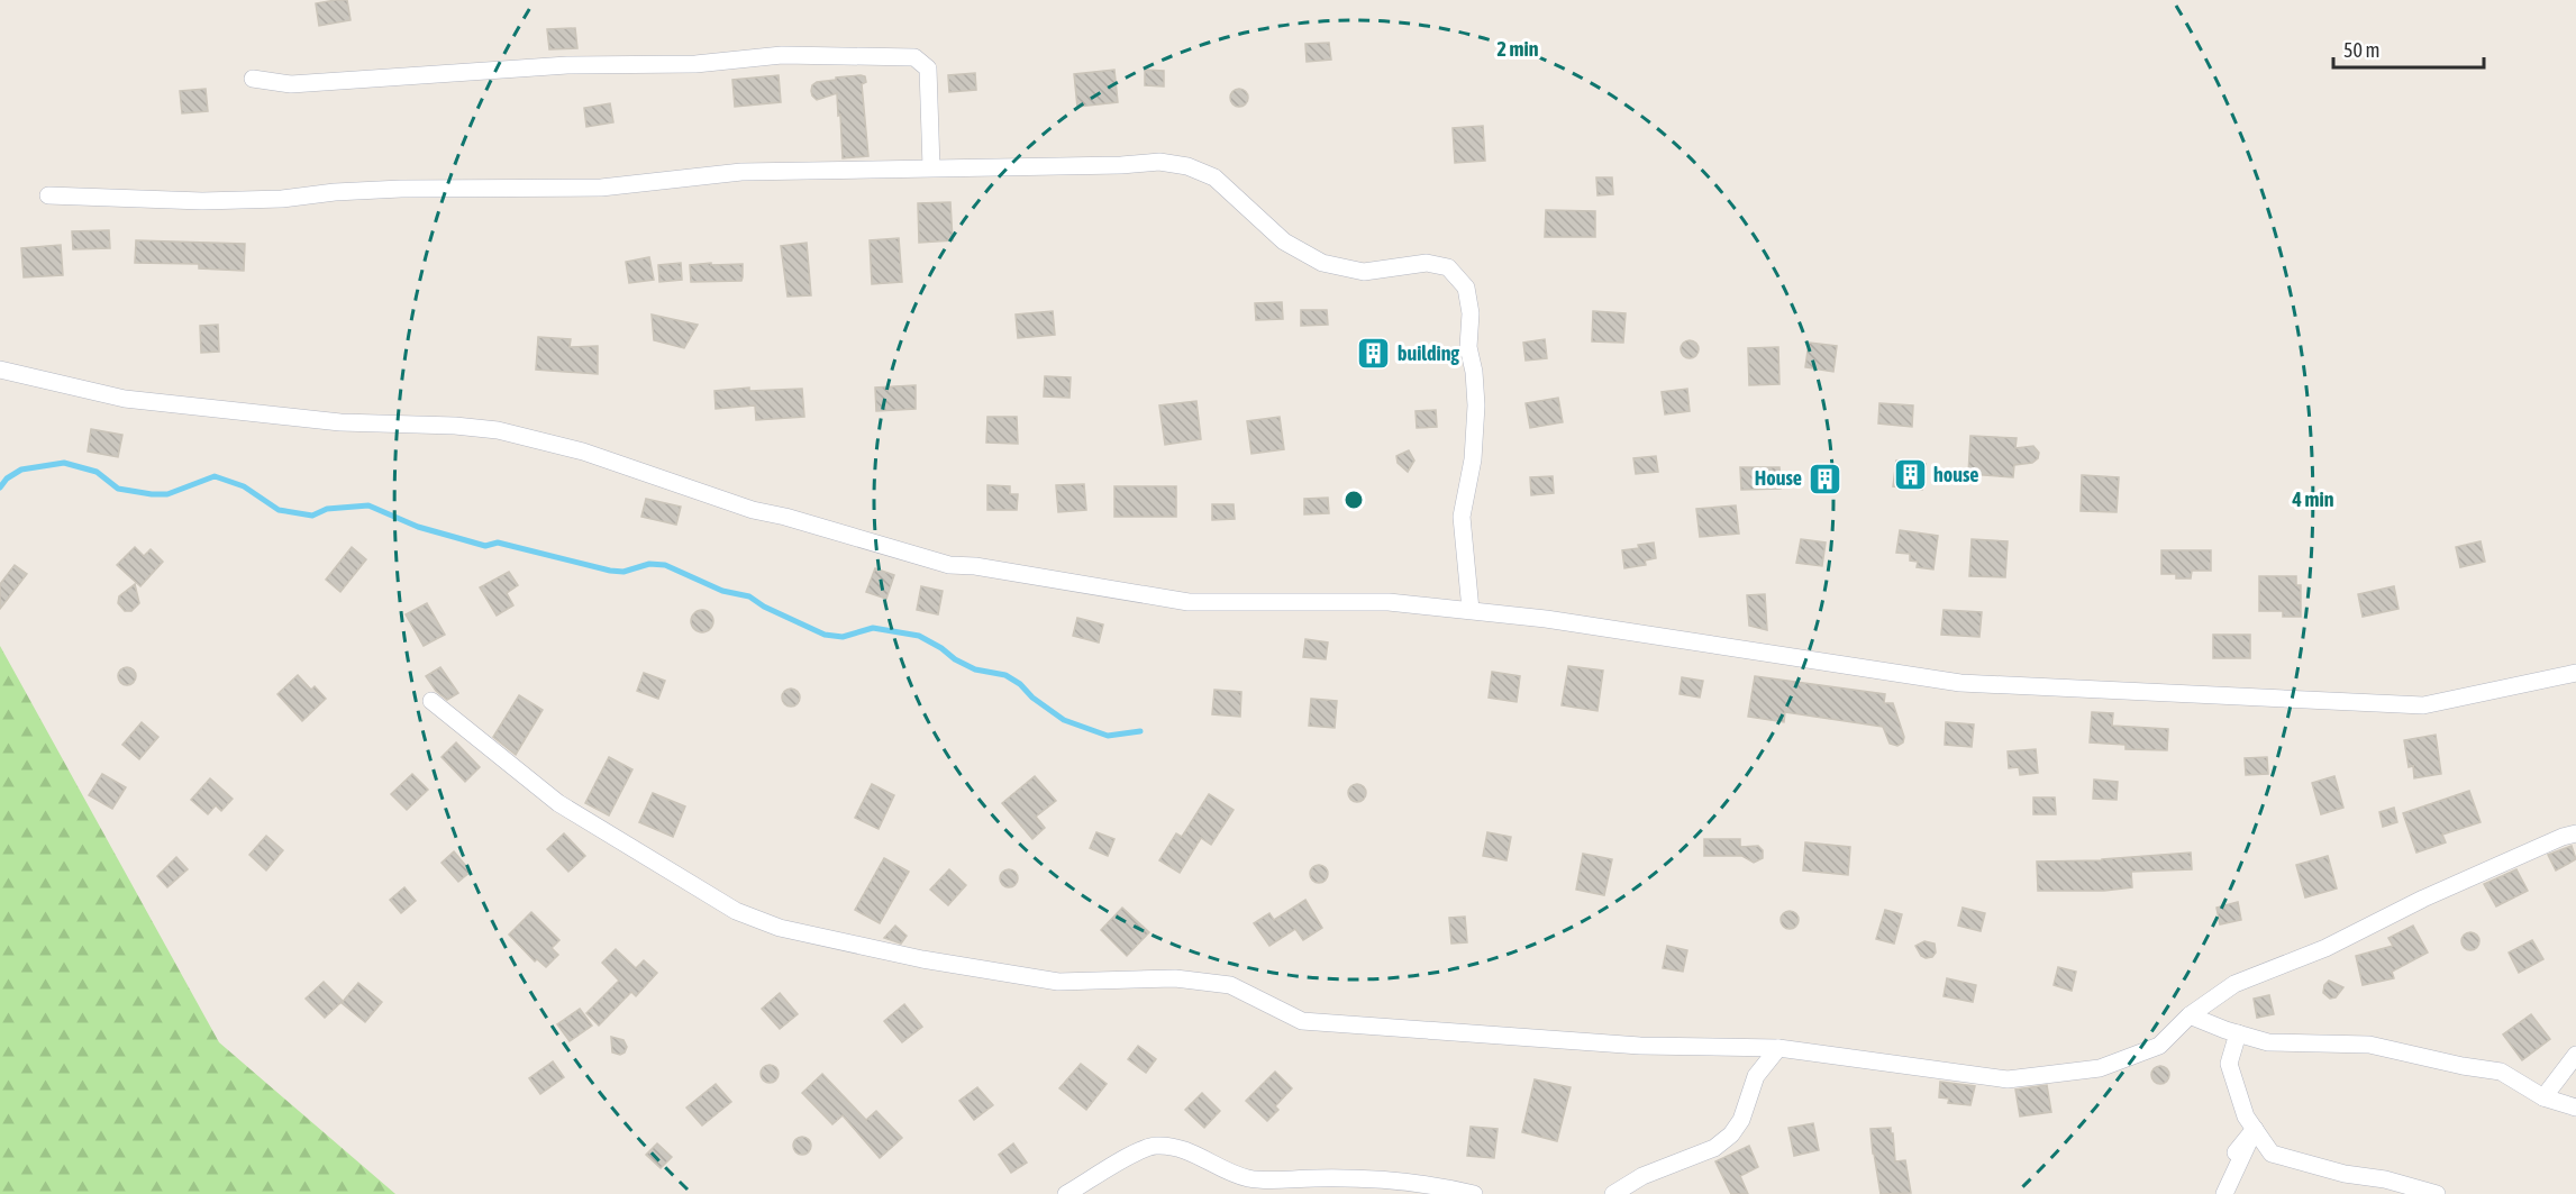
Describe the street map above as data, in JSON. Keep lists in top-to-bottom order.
{
  "places": {
    "building": ["building", "house", "House"]
  },
  "scale_bar": "50 m",
  "rings": ["2 min", "4 min"]
}
